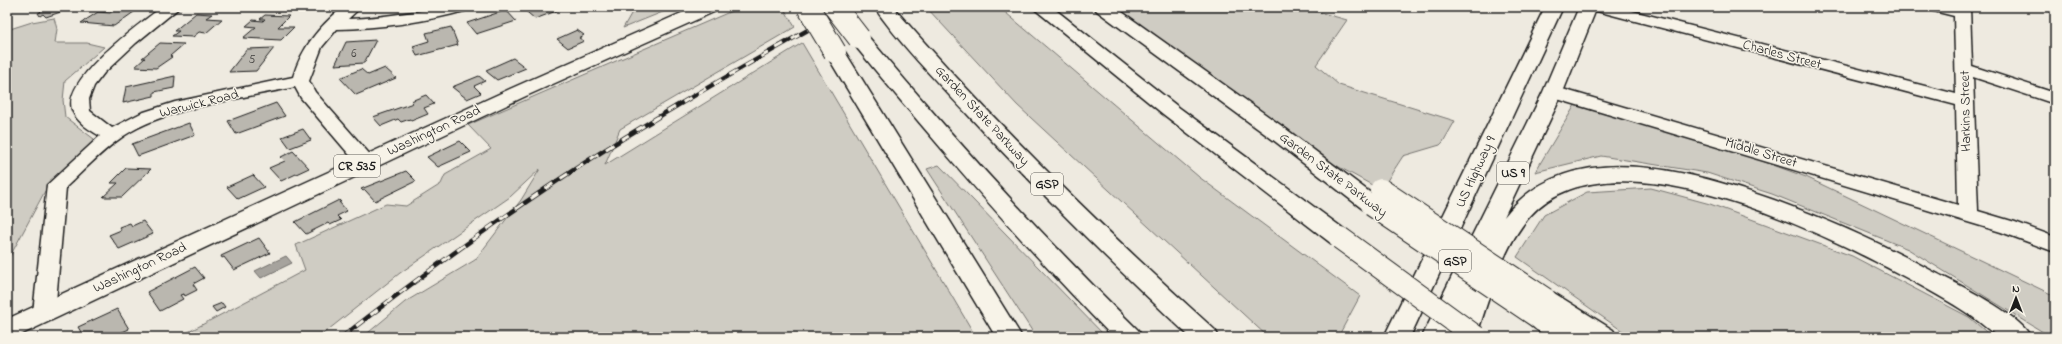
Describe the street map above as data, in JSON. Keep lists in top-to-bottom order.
{
  "streets": {
    "main road": [
      "Garden State Parkway",
      "Washington Road",
      "CR 535",
      "US Highway 9",
      "US 9",
      "GSP"
    ],
    "street": [
      "Charles Street",
      "Warwick Road",
      "Harkins Street",
      "Middle Street"
    ]
  },
  "crossings": [
    ["Charles Street", "Harkins Street"],
    ["Warwick Road", "Washington Road"],
    ["Harkins Street", "Middle Street"],
    ["Middle Street", "US 9"]
  ],
  "house_numbers": ["6", "5"],
  "north": "top"
}
